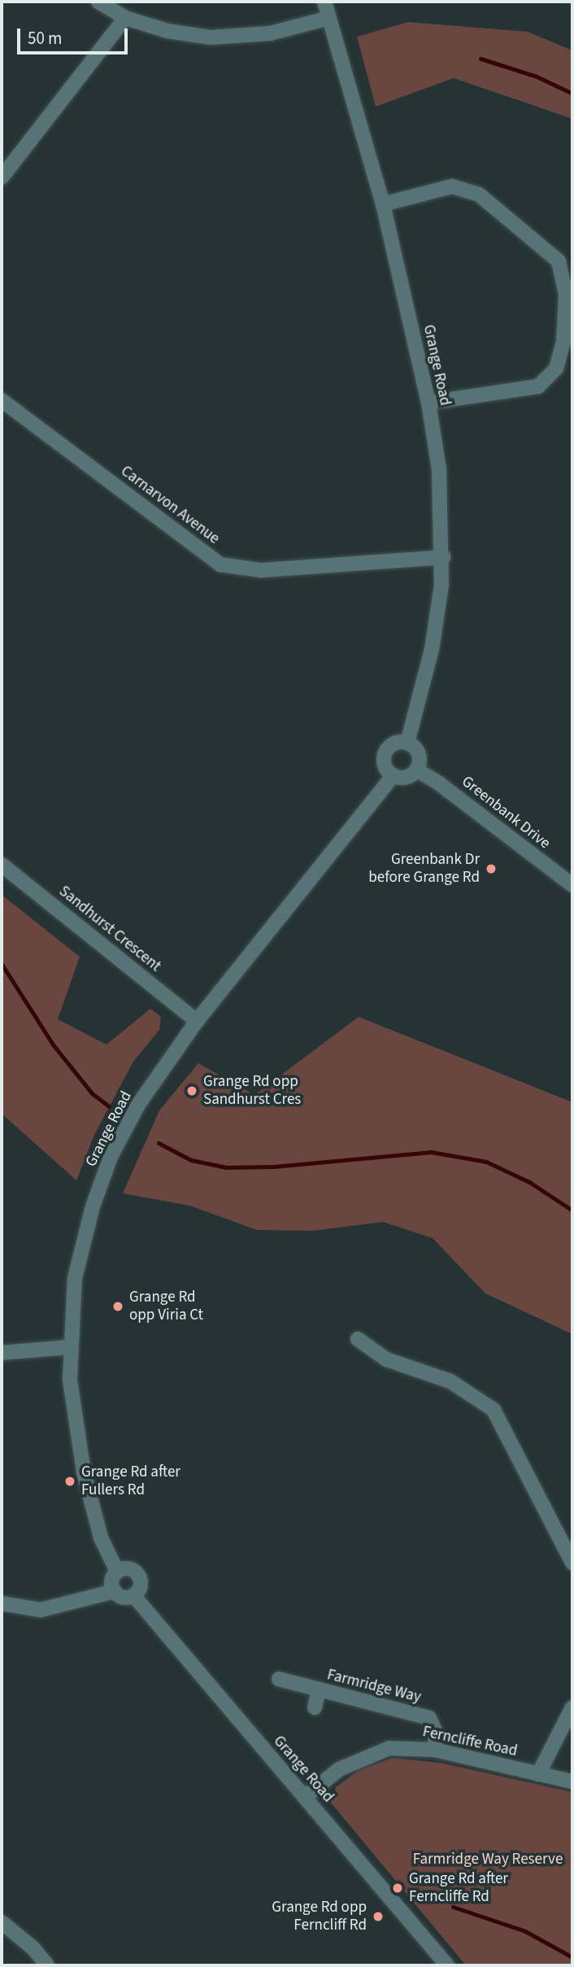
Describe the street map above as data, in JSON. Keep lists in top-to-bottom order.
{
  "streets": {
    "street": [
      "Grange Road",
      "Carnarvon Avenue",
      "Greenbank Drive",
      "Sandhurst Crescent",
      "Farmridge Way",
      "Ferncliffe Road"
    ]
  },
  "crossings": [
    ["Grange Road", "Carnarvon Avenue"],
    ["Grange Road", "Greenbank Drive"],
    ["Grange Road", "Sandhurst Crescent"],
    ["Grange Road", "Ferncliffe Road"],
    ["Farmridge Way", "Ferncliffe Road"]
  ],
  "parks": ["Farmridge Way Reserve"],
  "places": [
    "Greenbank Dr before Grange Rd",
    "Grange Rd opp Sandhurst Cres",
    "Grange Rd opp Viria Ct",
    "Grange Rd after Fullers Rd",
    "Grange Rd after Ferncliffe Rd",
    "Grange Rd opp Ferncliff Rd"
  ],
  "scale_bar": "50 m"
}
